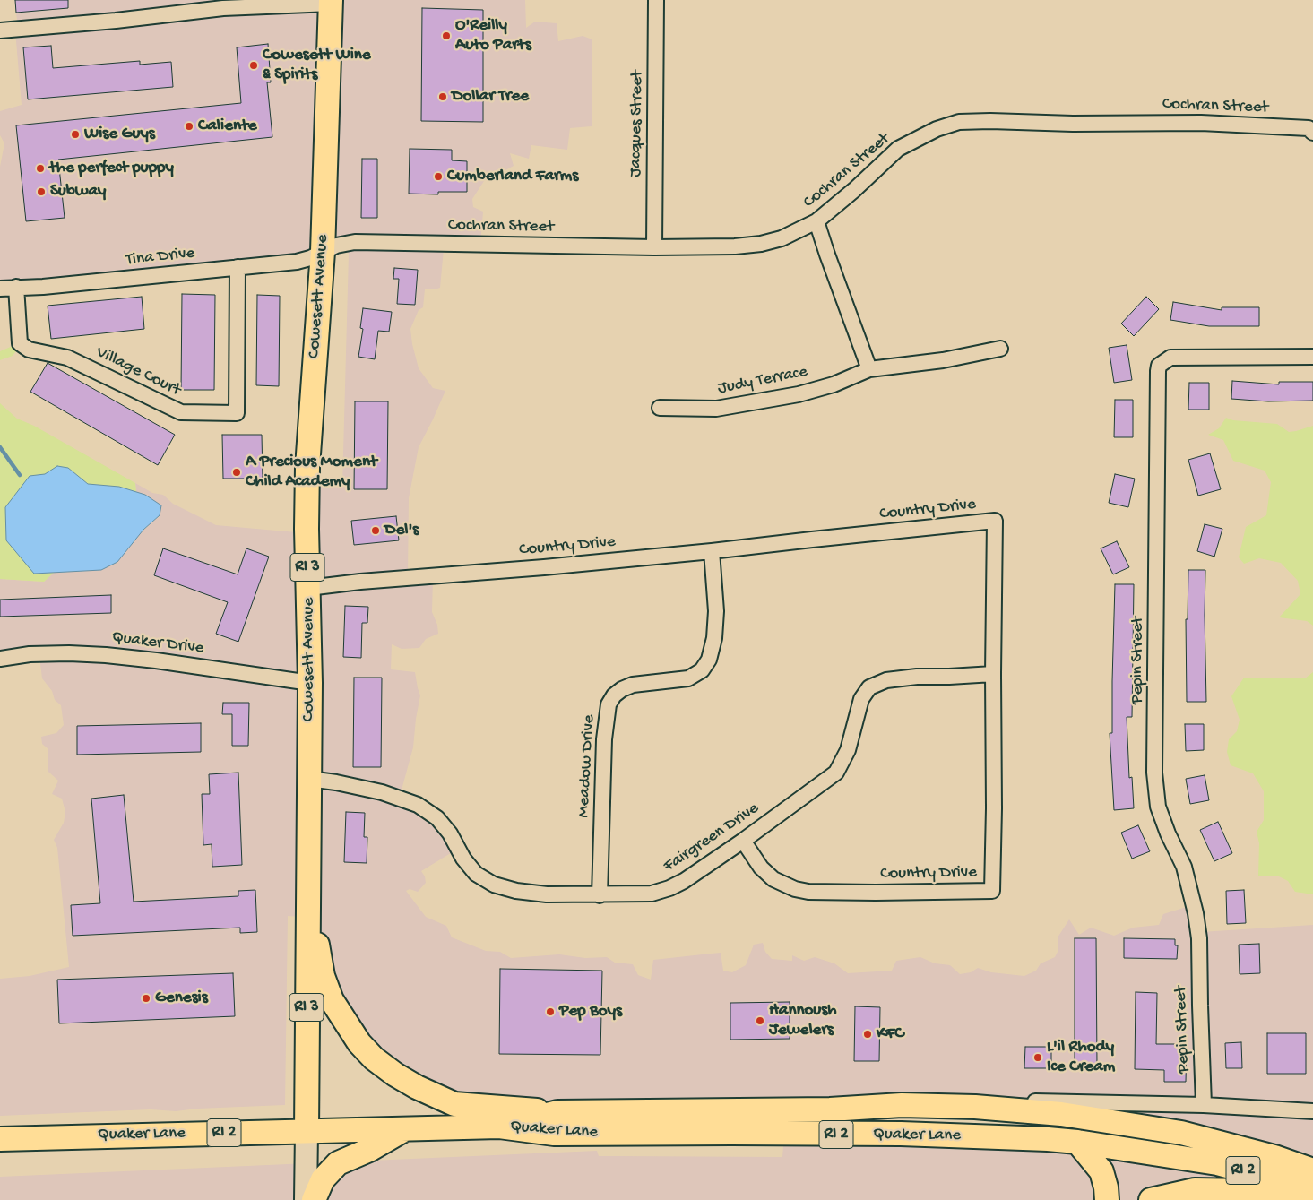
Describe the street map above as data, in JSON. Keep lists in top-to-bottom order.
{
  "streets": {
    "main road": [
      "Cowesett Avenue",
      "RI 3",
      "Quaker Lane",
      "RI 2"
    ],
    "street": [
      "Cochran Street",
      "Jacques Street",
      "Tina Drive",
      "Village Court",
      "Judy Terrace",
      "Country Drive",
      "Quaker Drive",
      "Pepin Street",
      "Meadow Drive",
      "Fairgreen Drive"
    ]
  },
  "crossings": [
    ["Cochran Street", "Jacques Street"],
    ["Cochran Street", "Tina Drive"],
    ["Cochran Street", "Cowesett Avenue"],
    ["Tina Drive", "Cowesett Avenue"],
    ["Tina Drive", "Village Court"],
    ["Cowesett Avenue", "Country Drive"],
    ["Cowesett Avenue", "Quaker Drive"],
    ["Cowesett Avenue", "Fairgreen Drive"],
    ["Cowesett Avenue", "Quaker Lane"],
    ["Country Drive", "Meadow Drive"],
    ["Country Drive", "Fairgreen Drive"],
    ["Pepin Street", "Quaker Lane"],
    ["Meadow Drive", "Fairgreen Drive"]
  ],
  "places": [
    "O'Reilly Auto Parts",
    "Cowesett Wine & Spirits",
    "Dollar Tree",
    "Caliente",
    "Wise Guys",
    "the perfect puppy",
    "Cumberland Farms",
    "Subway",
    "A Precious Moment Child Academy",
    "Del's",
    "Genesis",
    "Pep Boys",
    "Hannoush Jewelers",
    "KFC",
    "L'il Rhody Ice Cream"
  ]
}
